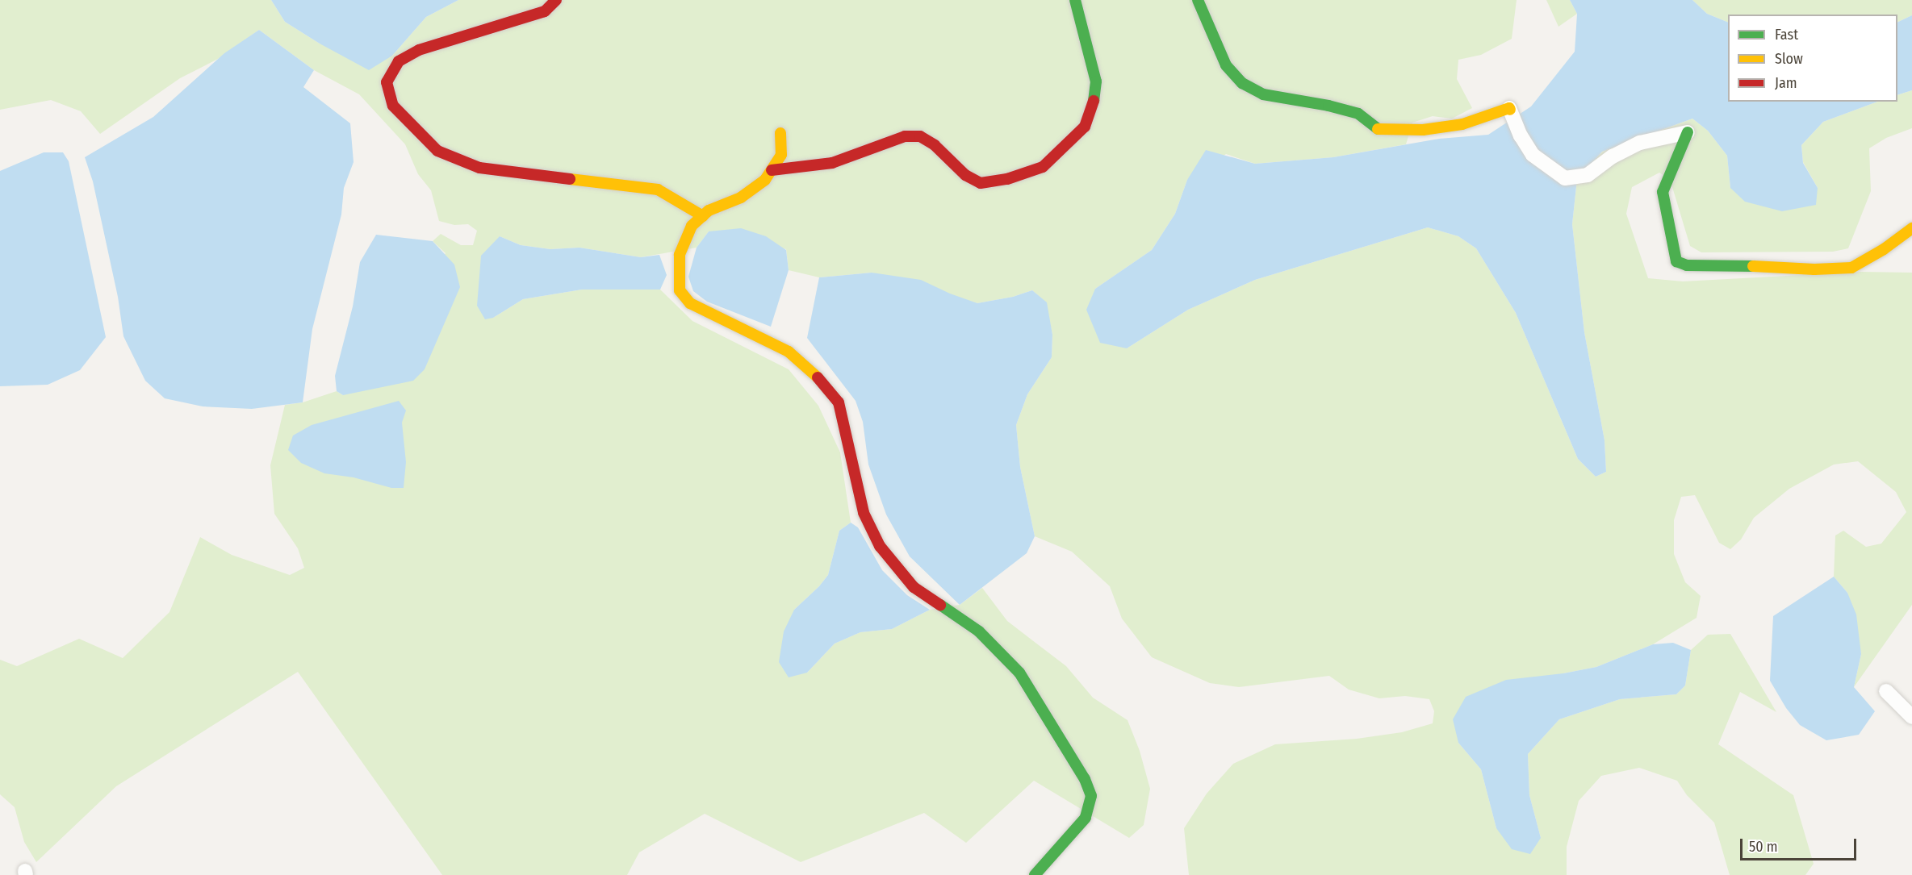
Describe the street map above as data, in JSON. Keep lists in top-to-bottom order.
{
  "legend": ["Fast", "Slow", "Jam"],
  "scale_bar": "50 m"
}
